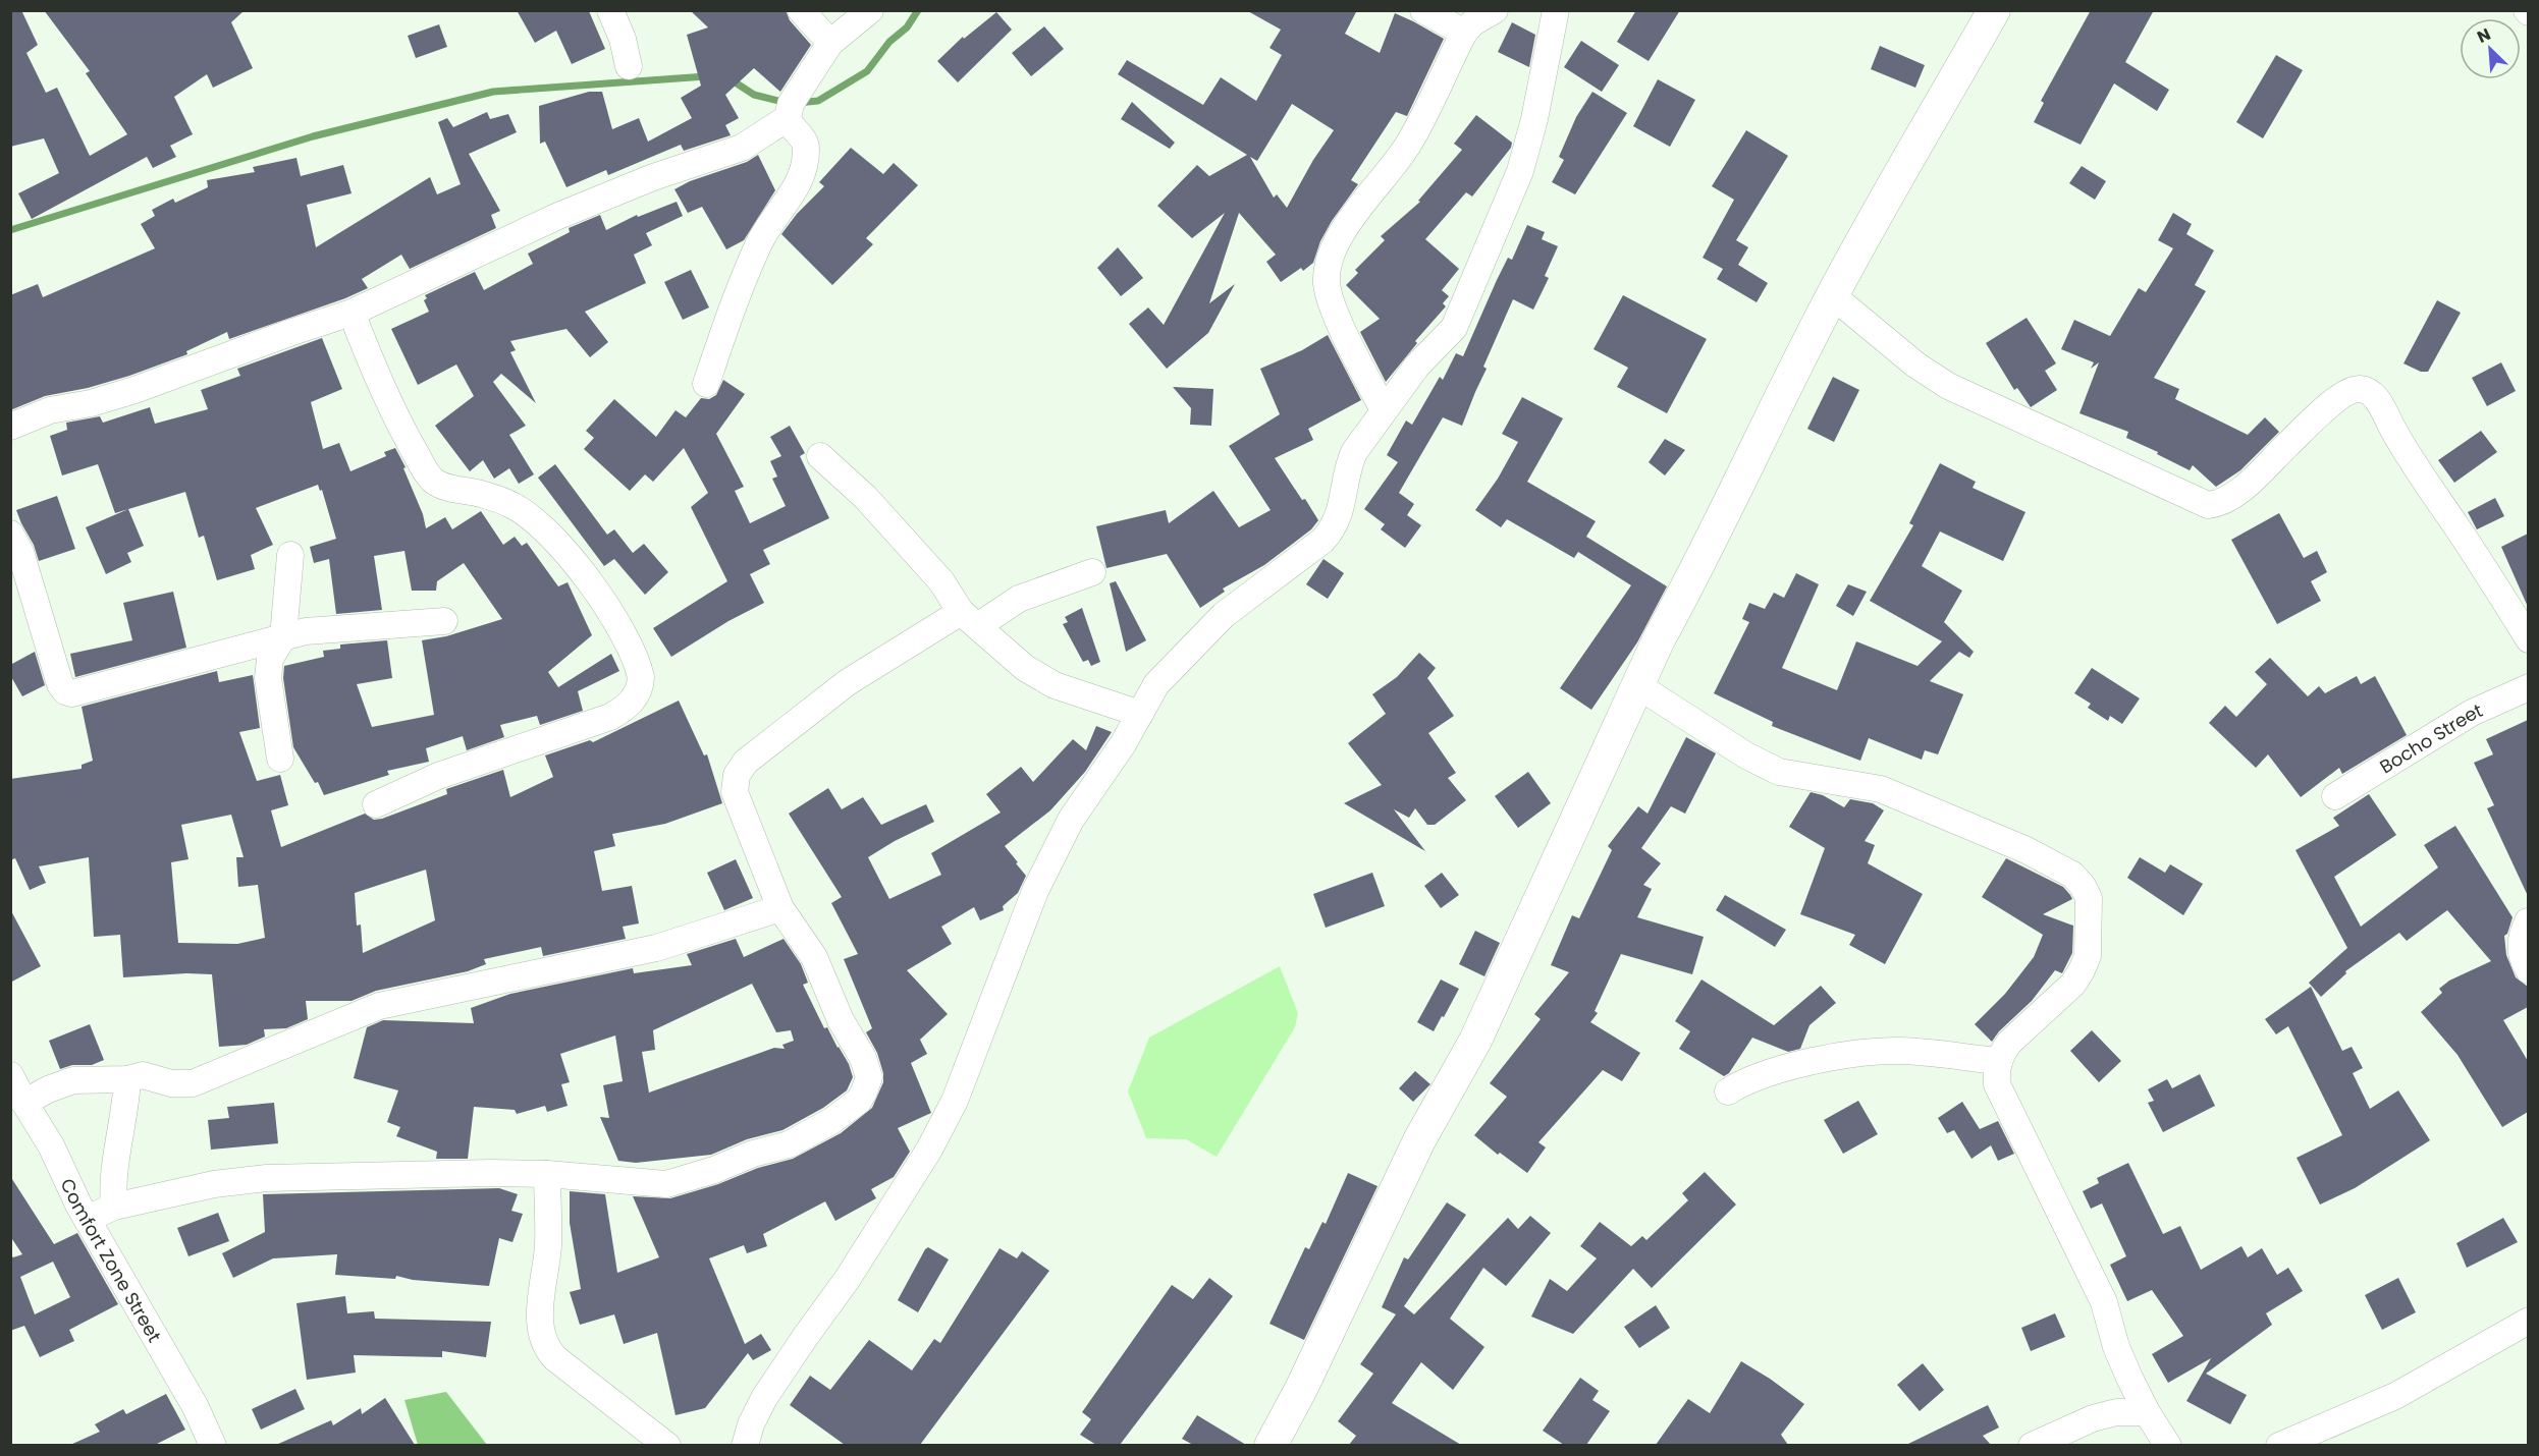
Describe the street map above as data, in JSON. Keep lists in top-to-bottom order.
{
  "streets": {
    "street": ["Bocho Street", "Comfort Zone Street"]
  },
  "north": "top left"
}
